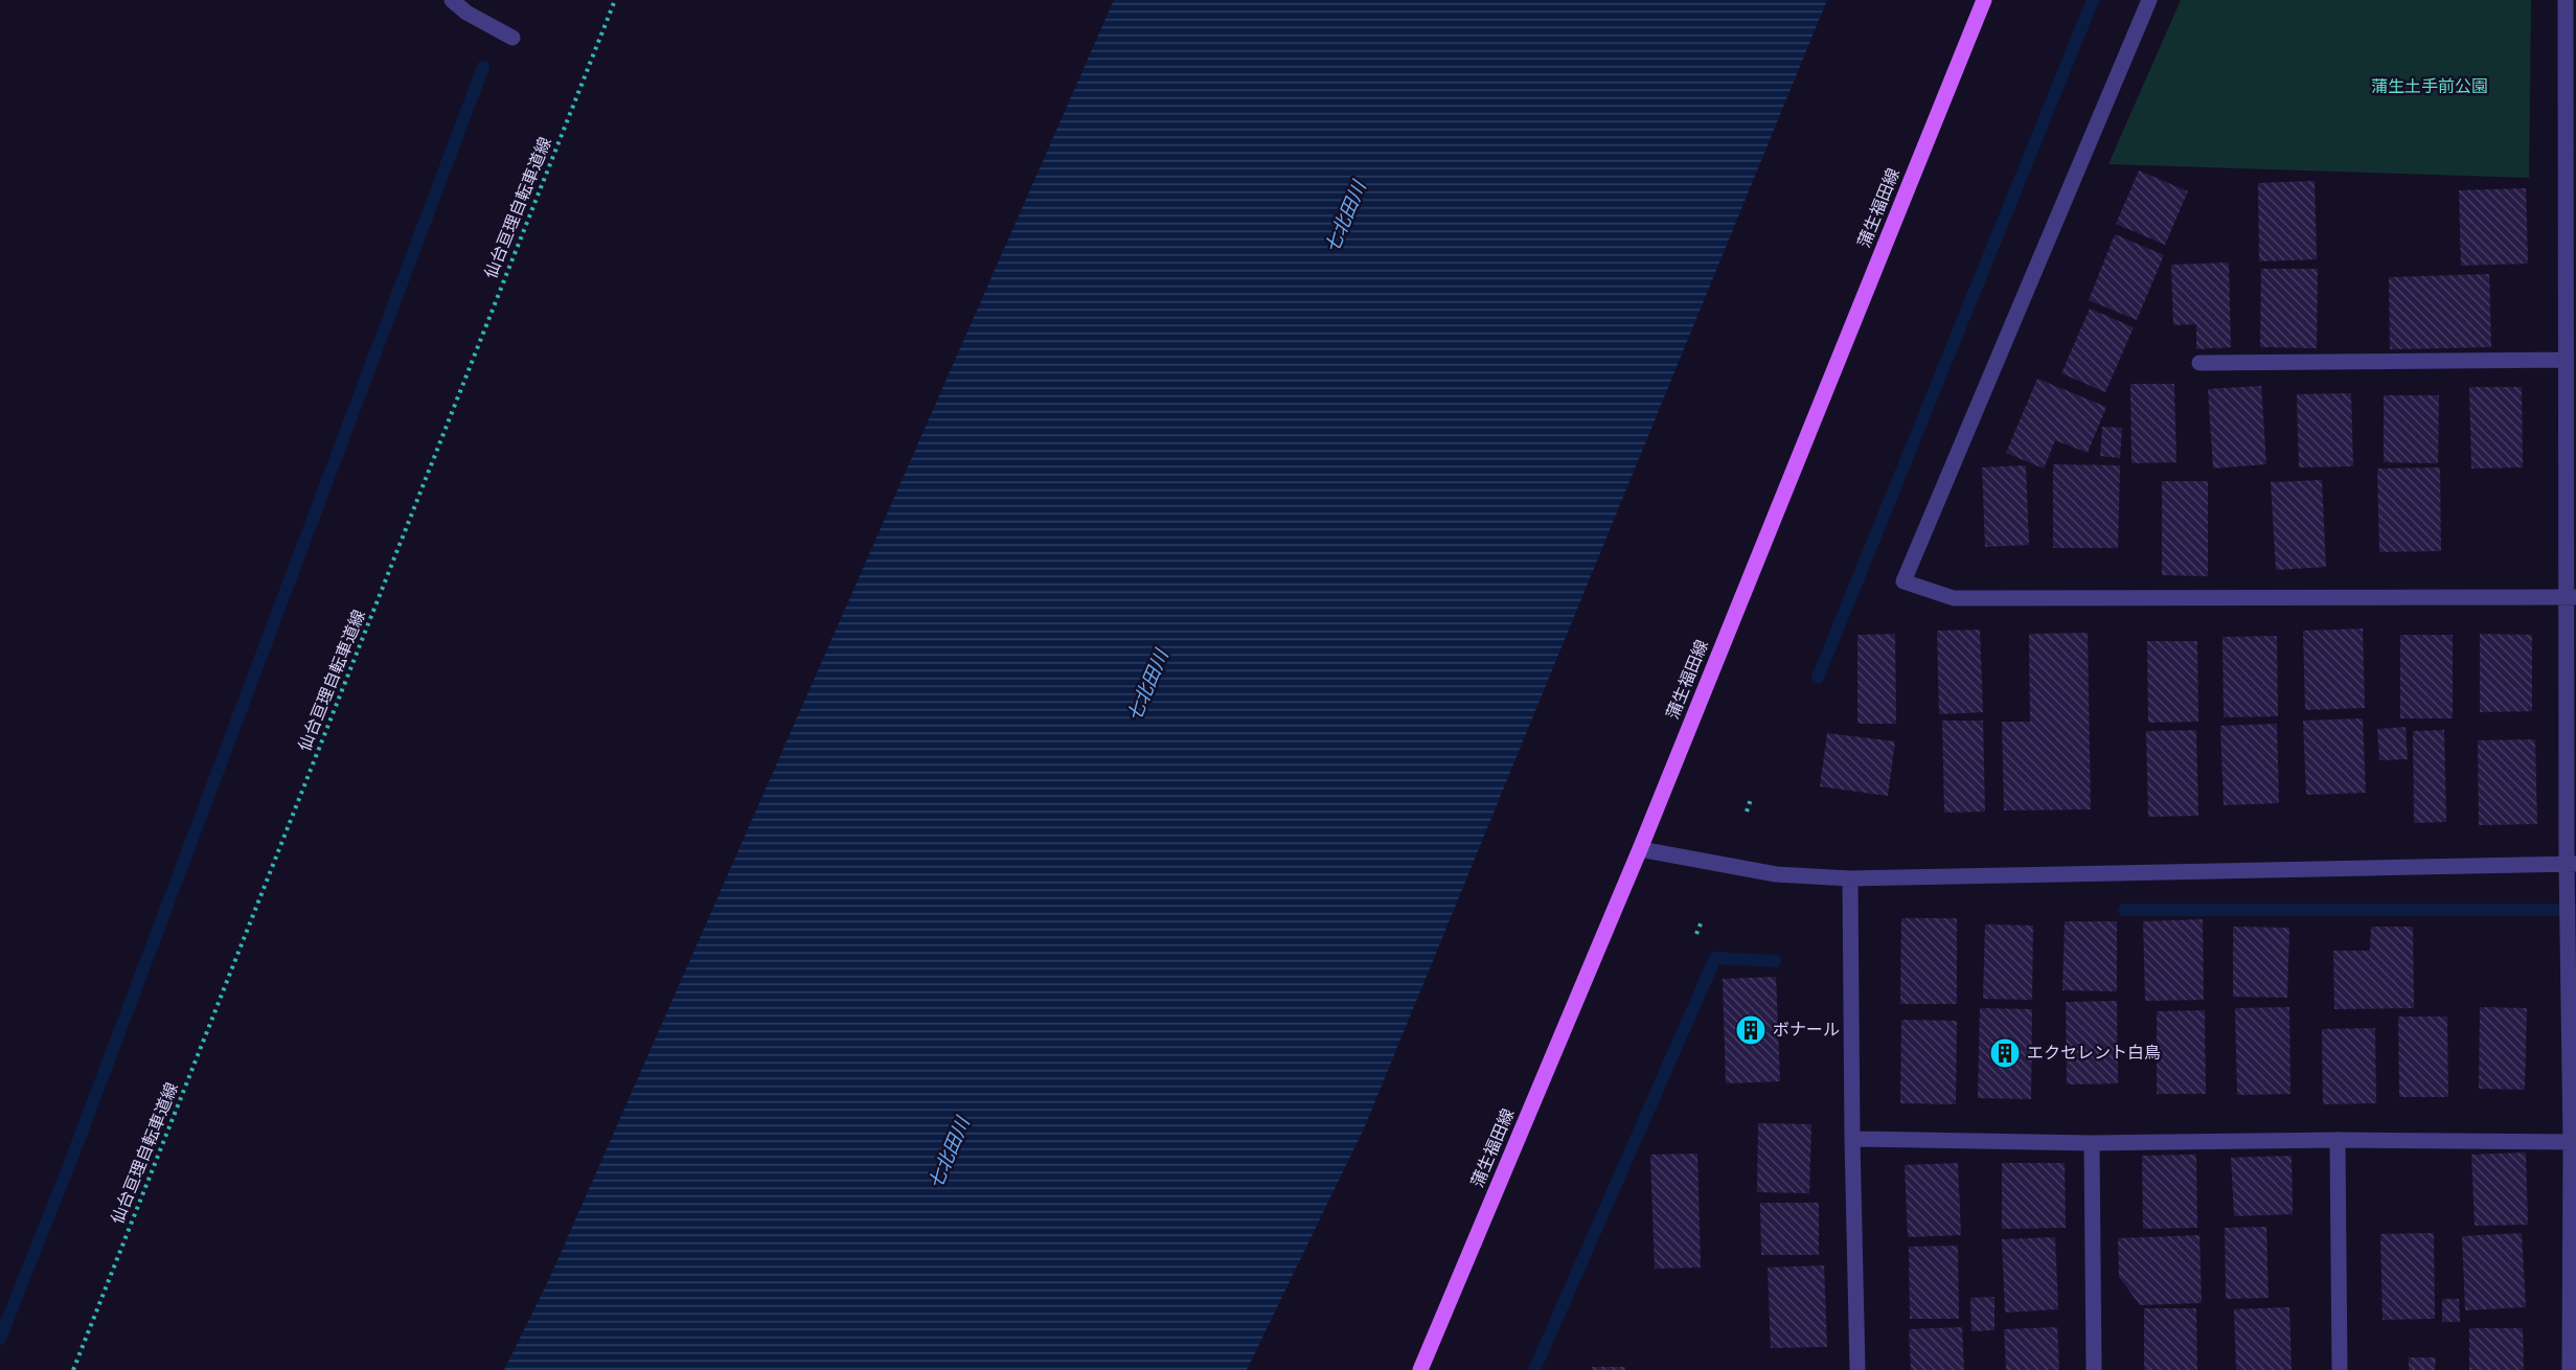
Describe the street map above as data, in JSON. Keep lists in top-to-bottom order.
{
  "streets": {
    "main road": ["蒲生福田線"],
    "path": ["仙台亘理自転車道線"]
  },
  "water": ["七北田川"],
  "parks": ["蒲生土手前公園"],
  "places": {
    "building": ["ボナール", "エクセレント白鳥"]
  }
}
